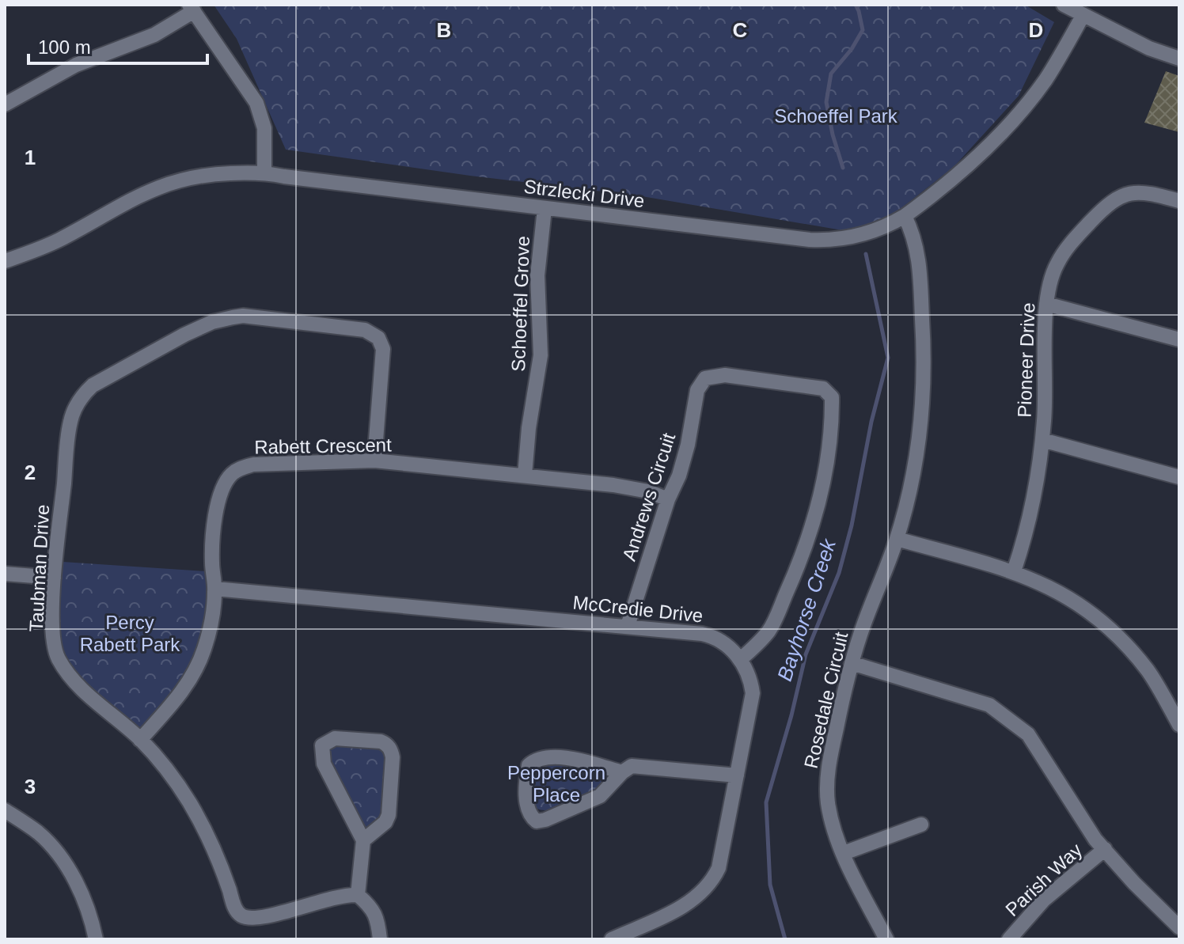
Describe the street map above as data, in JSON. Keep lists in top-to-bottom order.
{
  "streets": {
    "street": [
      "Strzlecki Drive",
      "Schoeffel Grove",
      "Pioneer Drive",
      "Rabett Crescent",
      "Andrews Circuit",
      "Taubman Drive",
      "McCredie Drive",
      "Rosedale Circuit",
      "Parish Way"
    ]
  },
  "crossings": [
    ["Strzlecki Drive", "Schoeffel Grove"],
    ["Strzlecki Drive", "Rosedale Circuit"],
    ["Schoeffel Grove", "Rabett Crescent"],
    ["Rabett Crescent", "Andrews Circuit"],
    ["Rabett Crescent", "Taubman Drive"],
    ["Rabett Crescent", "McCredie Drive"],
    ["Andrews Circuit", "McCredie Drive"]
  ],
  "water": ["Bayhorse Creek"],
  "parks": ["Schoeffel Park", "Percy Rabett Park", "Peppercorn Place"],
  "scale_bar": "100 m",
  "grid": {
    "columns": ["B", "C", "D"],
    "rows": ["1", "2", "3"]
  }
}
